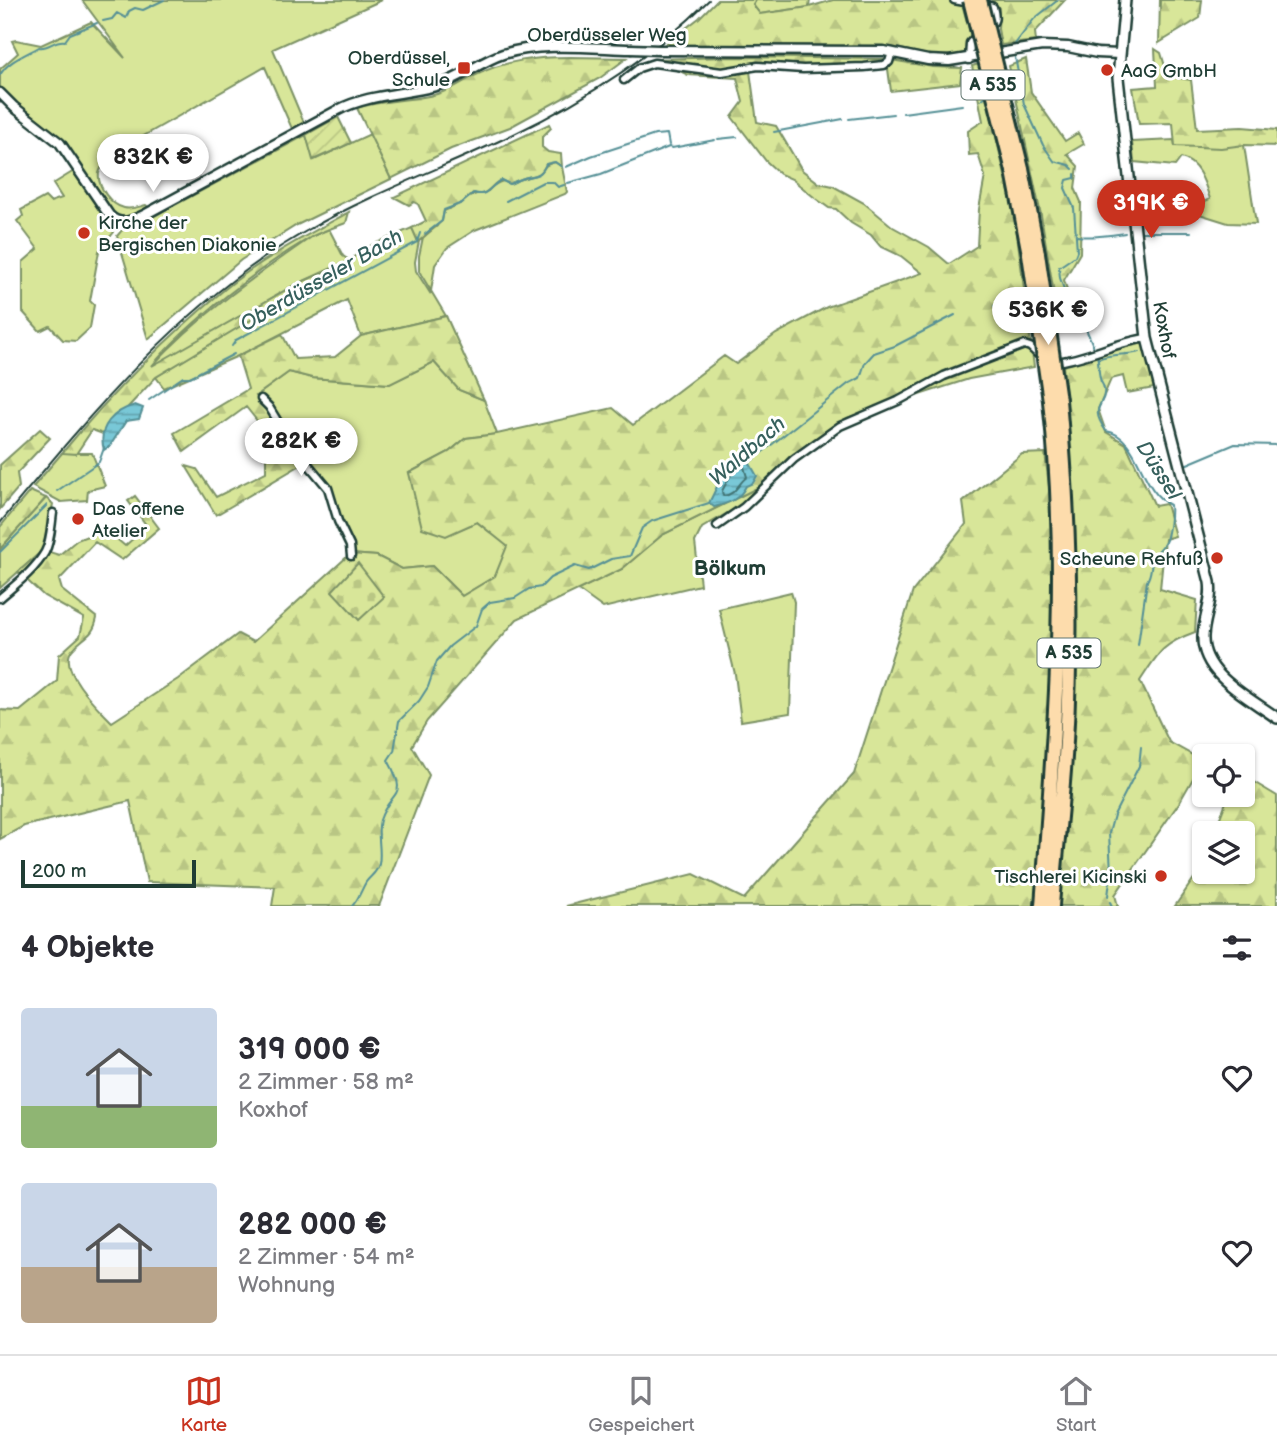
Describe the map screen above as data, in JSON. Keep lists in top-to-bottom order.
{
  "streets": {
    "highway": ["A 535"],
    "main road": ["Koxhof"],
    "street": ["Oberdüsseler Weg"]
  },
  "crossings": [
    ["Oberdüsseler Weg", "Koxhof"]
  ],
  "districts": ["Bölkum"],
  "water": ["Oberdüsseler Bach", "Waldbach", "Düssel"],
  "places": {
    "transit": ["Oberdüssel, Schule"],
    "other": [
      "AaG GmbH",
      "Kirche der Bergischen Diakonie",
      "Das offene Atelier",
      "Scheune Rehfuß",
      "Tischlerei Kicinski"
    ]
  },
  "scale_bar": "200 m",
  "page": {
    "price": [
      "832K €",
      "319K €",
      "536K €",
      "282K €"
    ],
    "scale": "200 m",
    "heading": "4 Objekte",
    "list": [
      {
        "name": "319 000 €",
        "note": "2 Zimmer · 58 m² · Koxhof"
      },
      {
        "name": "282 000 €",
        "note": "2 Zimmer · 54 m² · Wohnung"
      }
    ],
    "tabs": ["Karte", "Gespeichert", "Start"]
  }
}
